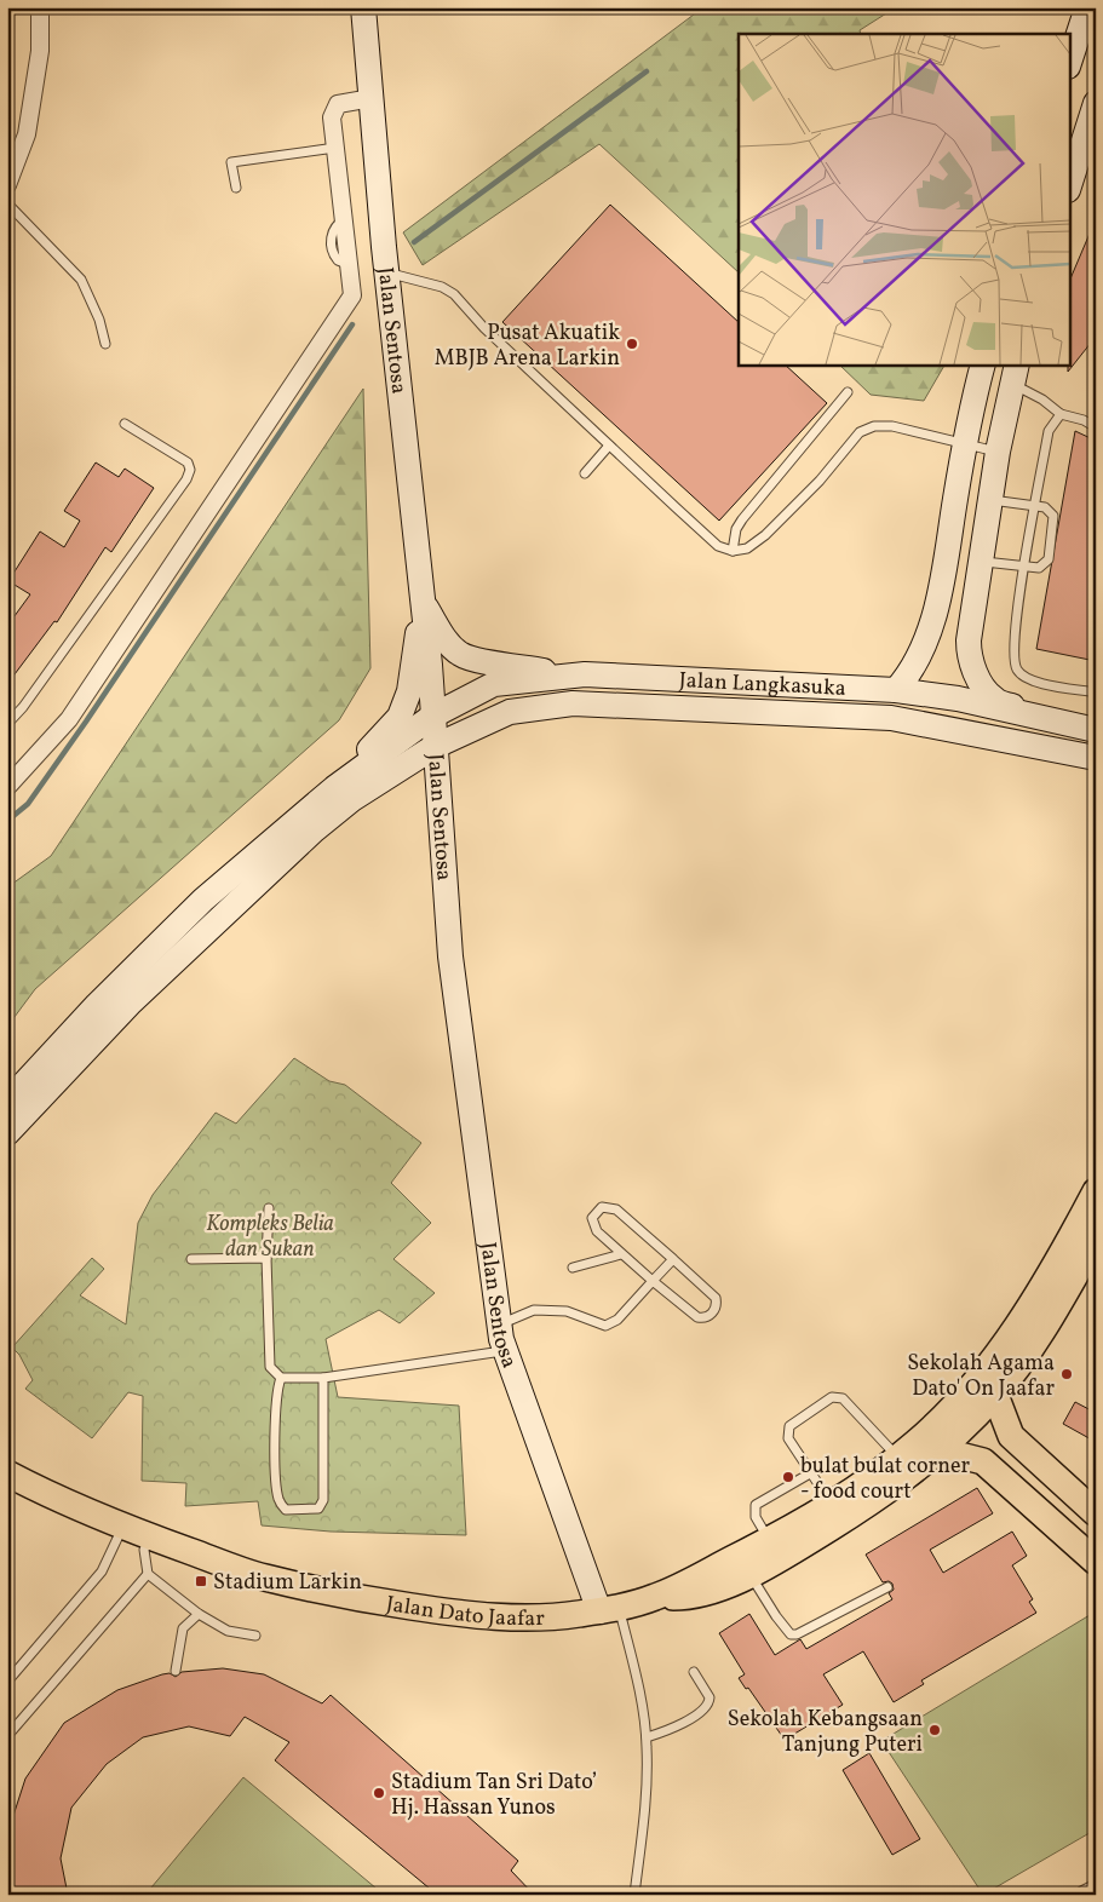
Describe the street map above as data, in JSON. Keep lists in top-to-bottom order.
{
  "streets": {
    "main road": ["Jalan Sentosa", "Jalan Langkasuka", "Jalan Dato Jaafar"]
  },
  "crossings": [
    ["Jalan Sentosa", "Jalan Langkasuka"],
    ["Jalan Sentosa", "Jalan Dato Jaafar"]
  ],
  "parks": ["Kompleks Belia dan Sukan"],
  "places": {
    "other": [
      "Pusat Akuatik MBJB Arena Larkin",
      "Sekolah Agama Dato' On Jaafar",
      "bulat bulat corner - food court",
      "Sekolah Kebangsaan Tanjung Puteri",
      "Stadium Tan Sri Dato’ Hj. Hassan Yunos"
    ],
    "transit": ["Stadium Larkin"]
  }
}
